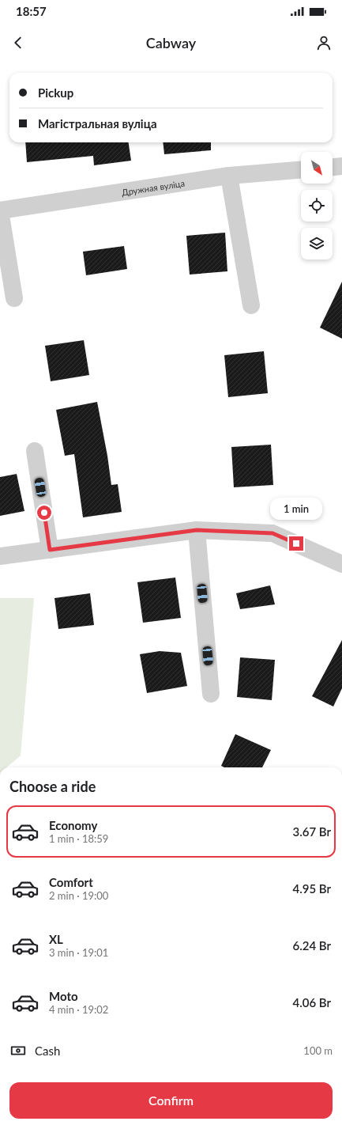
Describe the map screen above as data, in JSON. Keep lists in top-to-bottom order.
{
  "streets": {
    "street": ["Дружная вуліца"]
  },
  "north": "bottom right",
  "page": {
    "status": "18:57",
    "header": "Cabway",
    "banner": ["Pickup", "Магістральная вуліца"],
    "bubble": "1 min",
    "heading": "Choose a ride",
    "list": [
      {
        "name": "Economy",
        "note": "1 min · 18:59",
        "value": "3.67 Br"
      },
      {
        "name": "Comfort",
        "note": "2 min · 19:00",
        "value": "4.95 Br"
      },
      {
        "name": "XL",
        "note": "3 min · 19:01",
        "value": "6.24 Br"
      },
      {
        "name": "Moto",
        "note": "4 min · 19:02",
        "value": "4.06 Br"
      }
    ],
    "pay": ["Cash", "100 m"],
    "buttons": "Confirm"
  }
}
